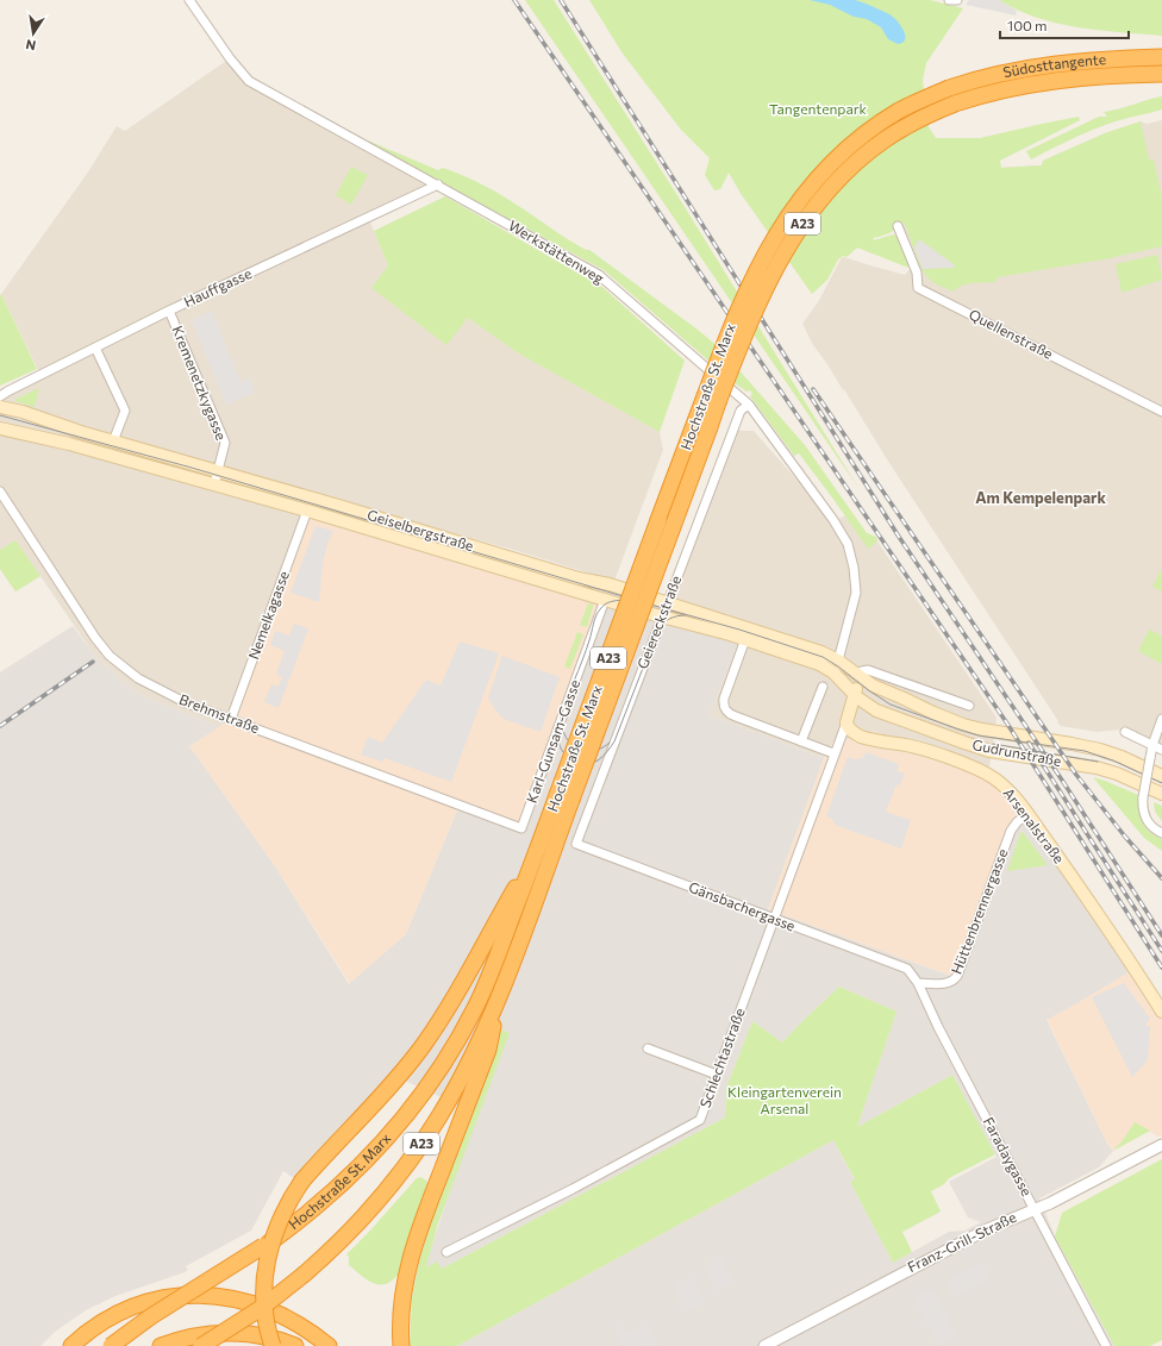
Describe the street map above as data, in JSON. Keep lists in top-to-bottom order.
{
  "streets": {
    "highway": ["Südosttangente", "A23", "Hochstraße St. Marx"],
    "main road": ["Geiselbergstraße", "Gudrunstraße", "Arsenalstraße"],
    "street": [
      "Werkstättenweg",
      "Hauffgasse",
      "Quellenstraße",
      "Kremenetzkygasse",
      "Nemelkagasse",
      "Geiereckstraße",
      "Brehmstraße",
      "Karl-Gunsam-Gasse",
      "Gänsbachergasse",
      "Hüttenbrennergasse",
      "Schlechtastraße",
      "Faradaygasse",
      "Franz-Grill-Straße"
    ]
  },
  "crossings": [
    ["Südosttangente", "Hochstraße St. Marx"],
    ["Werkstättenweg", "Hauffgasse"],
    ["Werkstättenweg", "Geiselbergstraße"],
    ["Werkstättenweg", "Geiereckstraße"],
    ["Werkstättenweg", "Gudrunstraße"],
    ["Hauffgasse", "Kremenetzkygasse"],
    ["Kremenetzkygasse", "Geiselbergstraße"],
    ["Geiselbergstraße", "Nemelkagasse"],
    ["Geiselbergstraße", "Geiereckstraße"],
    ["Geiselbergstraße", "Karl-Gunsam-Gasse"],
    ["Geiselbergstraße", "Gudrunstraße"],
    ["Nemelkagasse", "Brehmstraße"],
    ["Geiereckstraße", "Gänsbachergasse"],
    ["Brehmstraße", "Karl-Gunsam-Gasse"],
    ["Arsenalstraße", "Hüttenbrennergasse"],
    ["Arsenalstraße", "Schlechtastraße"],
    ["Gänsbachergasse", "Schlechtastraße"],
    ["Gänsbachergasse", "Faradaygasse"],
    ["Hüttenbrennergasse", "Faradaygasse"],
    ["Faradaygasse", "Franz-Grill-Straße"]
  ],
  "districts": ["Am Kempelenpark"],
  "parks": ["Tangentenpark", "Kleingartenverein Arsenal"],
  "scale_bar": "100 m",
  "north": "bottom"
}
